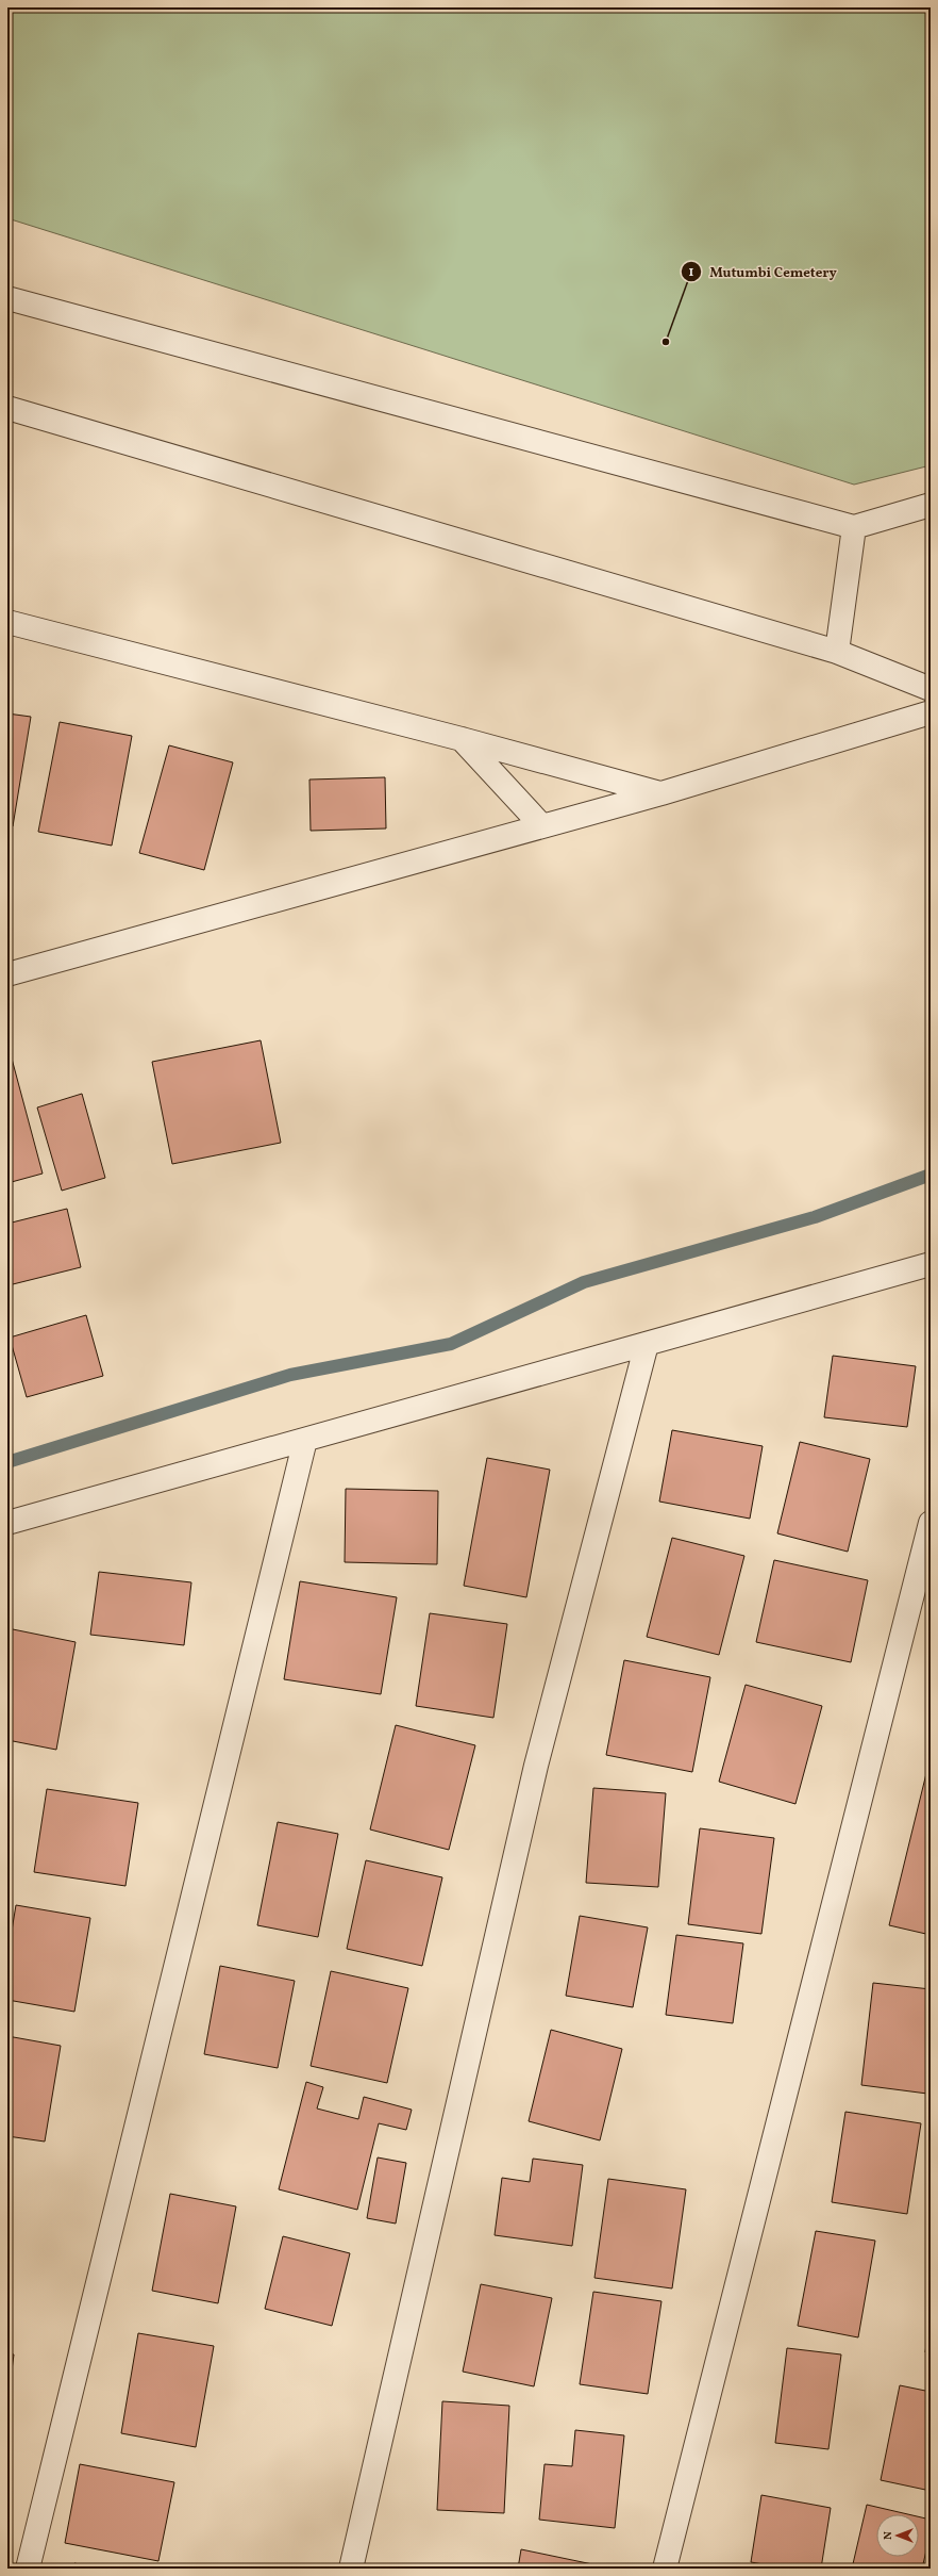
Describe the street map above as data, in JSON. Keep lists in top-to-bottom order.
{
  "places": ["Mutumbi Cemetery"],
  "north": "left"
}
